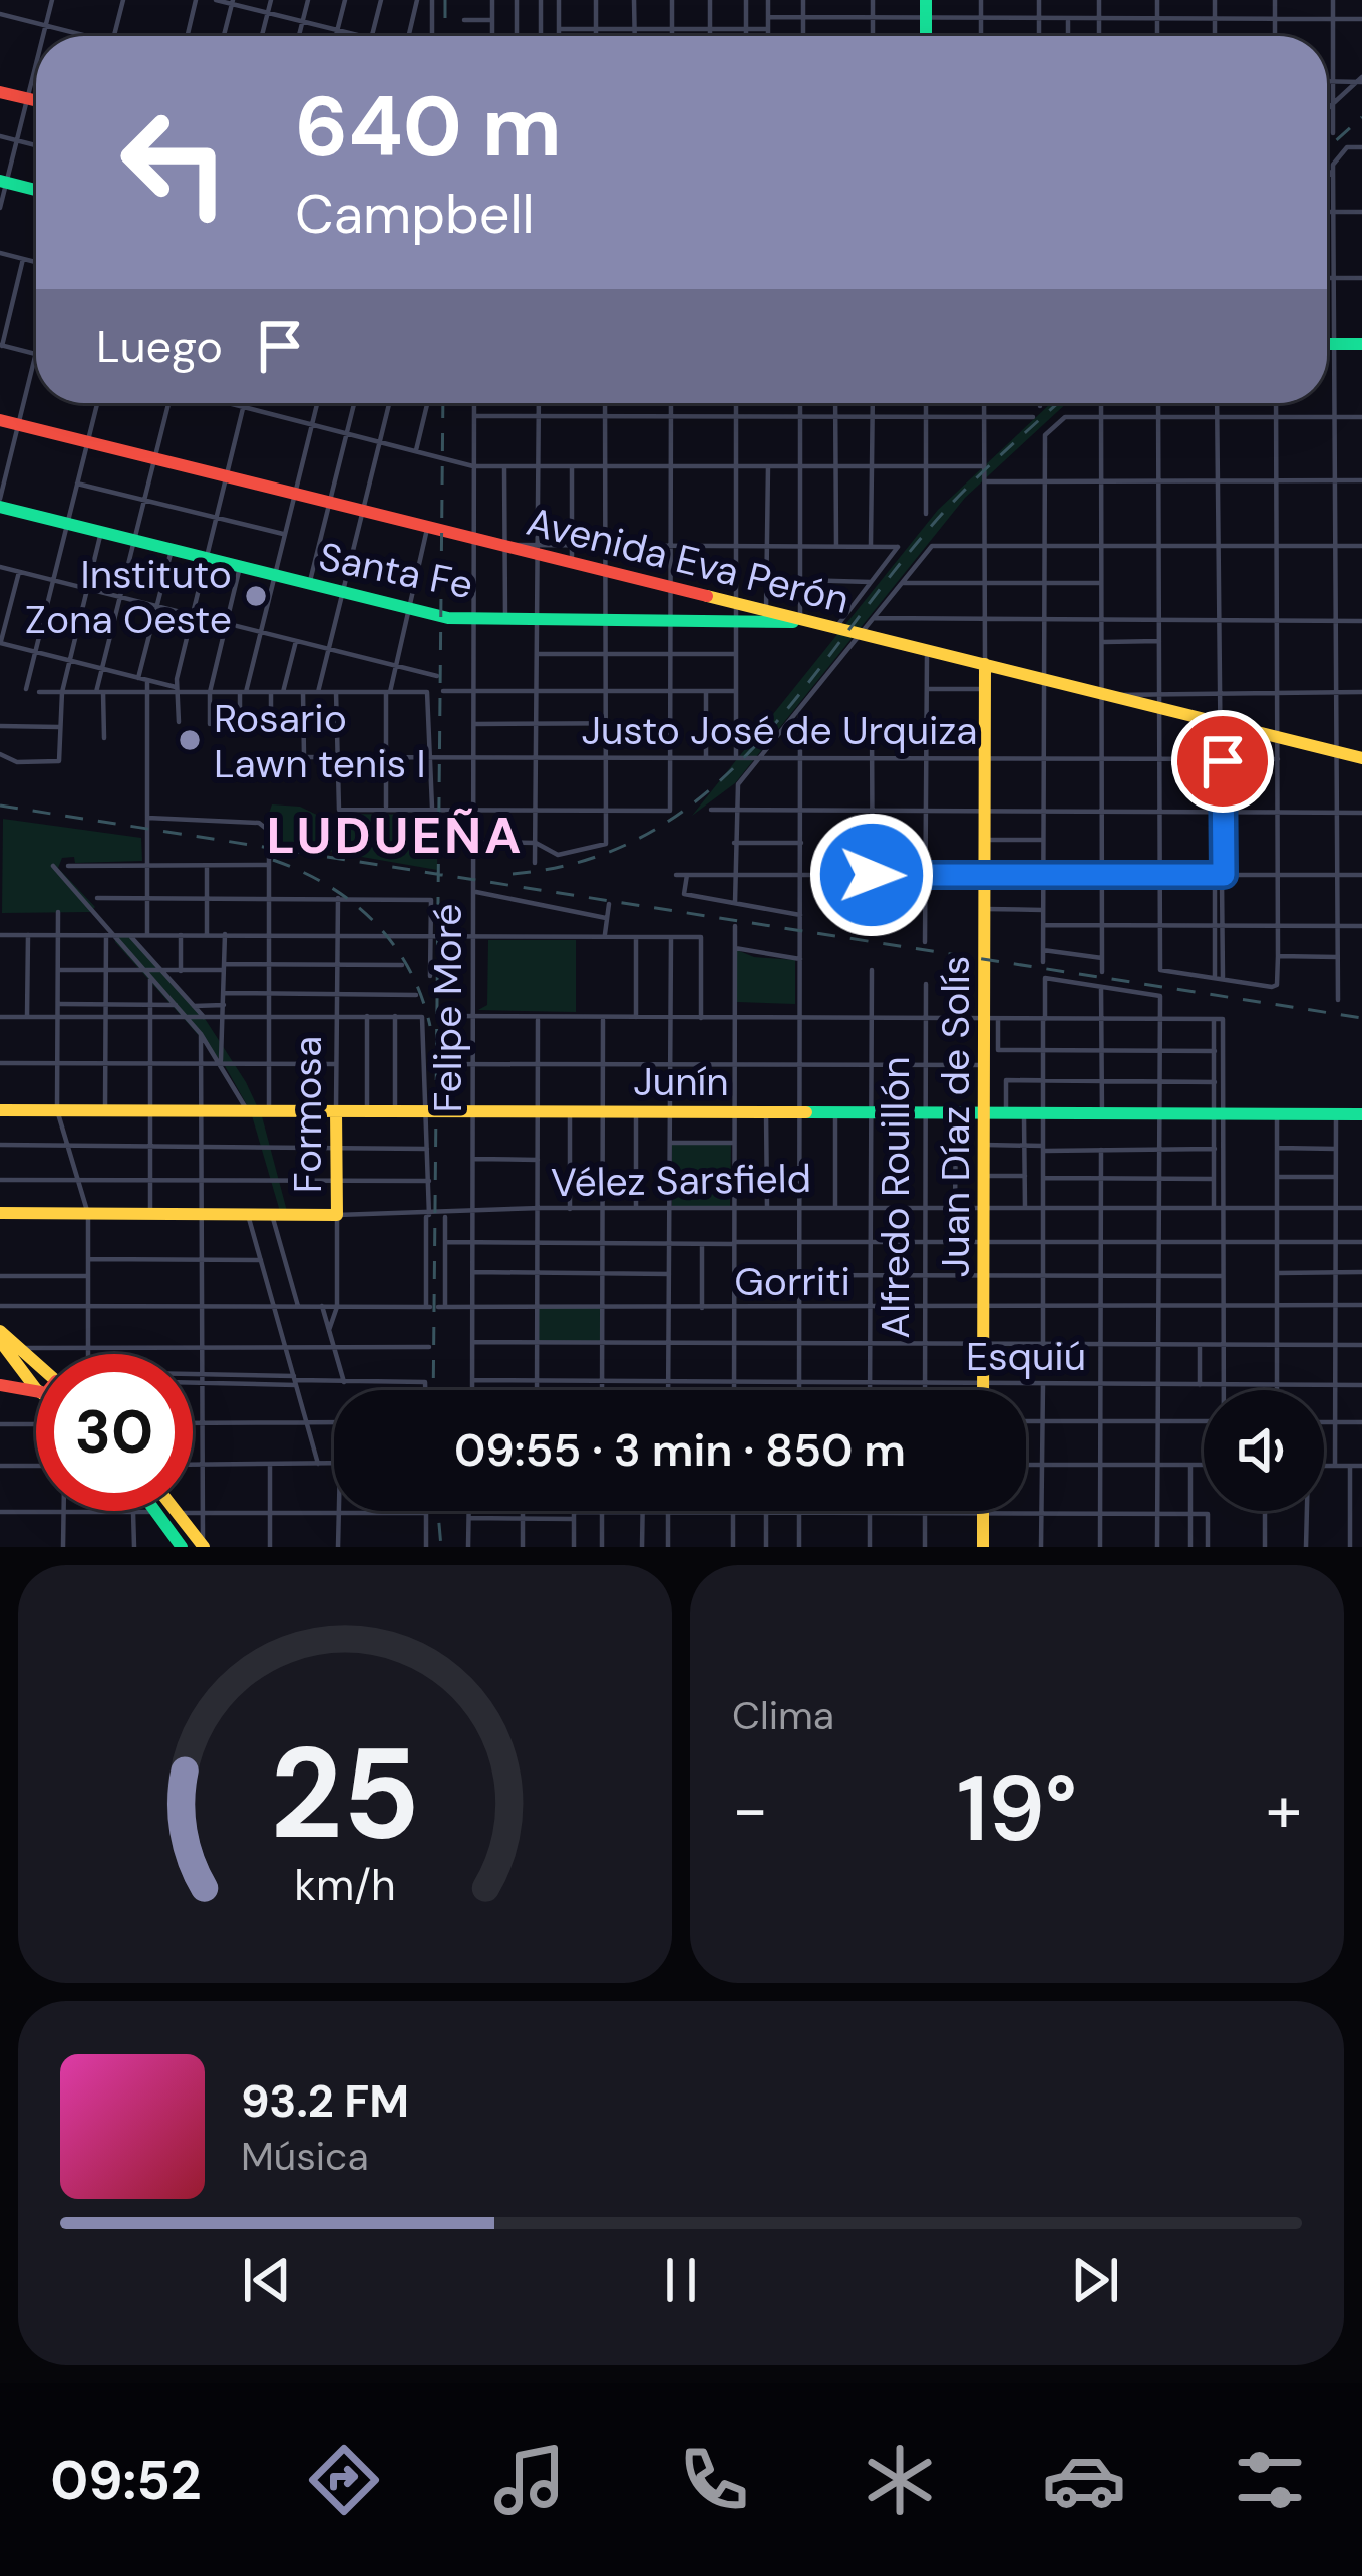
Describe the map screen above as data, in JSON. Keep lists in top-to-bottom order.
{
  "streets": {
    "main road": [
      "Avenida Eva Perón",
      "Santa Fe",
      "Junín",
      "Formosa",
      "Juan Díaz de Solís",
      "Vélez Sarsfield"
    ],
    "street": [
      "Justo José de Urquiza",
      "Felipe Moré",
      "Alfredo Rouillón",
      "Gorriti",
      "Esquiú"
    ]
  },
  "crossings": [
    ["Avenida Eva Perón", "Santa Fe"],
    ["Avenida Eva Perón", "Justo José de Urquiza"],
    ["Avenida Eva Perón", "Felipe Moré"],
    ["Avenida Eva Perón", "Juan Díaz de Solís"],
    ["Santa Fe", "Felipe Moré"],
    ["Justo José de Urquiza", "Felipe Moré"],
    ["Justo José de Urquiza", "Juan Díaz de Solís"],
    ["Felipe Moré", "Junín"],
    ["Felipe Moré", "Vélez Sarsfield"],
    ["Felipe Moré", "Gorriti"],
    ["Felipe Moré", "Esquiú"],
    ["Junín", "Formosa"],
    ["Junín", "Juan Díaz de Solís"],
    ["Junín", "Alfredo Rouillón"],
    ["Formosa", "Vélez Sarsfield"],
    ["Formosa", "Gorriti"],
    ["Juan Díaz de Solís", "Vélez Sarsfield"],
    ["Juan Díaz de Solís", "Gorriti"],
    ["Juan Díaz de Solís", "Esquiú"],
    ["Vélez Sarsfield", "Alfredo Rouillón"],
    ["Alfredo Rouillón", "Gorriti"],
    ["Alfredo Rouillón", "Esquiú"]
  ],
  "districts": ["LUDUEÑA"],
  "places": ["Instituto Zona Oeste", "Rosario Lawn tenis I"],
  "page": {
    "turn": ["640 m", "Campbell"],
    "then": "Luego",
    "limit": "30",
    "trip": "09:55 · 3 min · 850 m",
    "tile": "Clima",
    "heat": ["−", "19°", "+"],
    "song": ["93.2 FM", "Música"],
    "tabs": "09:52",
    "gauge": ["25", "km/h"]
  }
}
